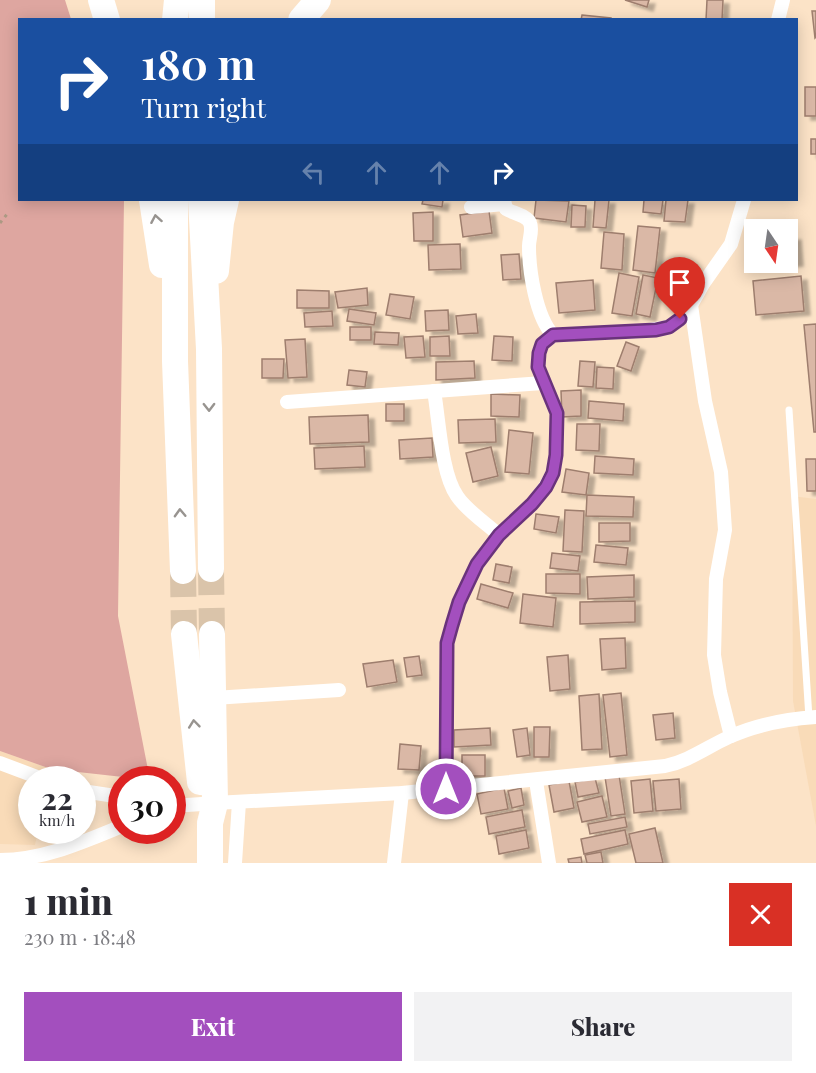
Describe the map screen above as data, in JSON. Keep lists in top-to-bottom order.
{
  "north": "bottom",
  "page": {
    "turn": ["180 m", "Turn right"],
    "speed": "22 km/h",
    "limit": "30",
    "heading": ["1 min", "230 m · 18:48"],
    "buttons": ["Exit", "Share"]
  }
}
